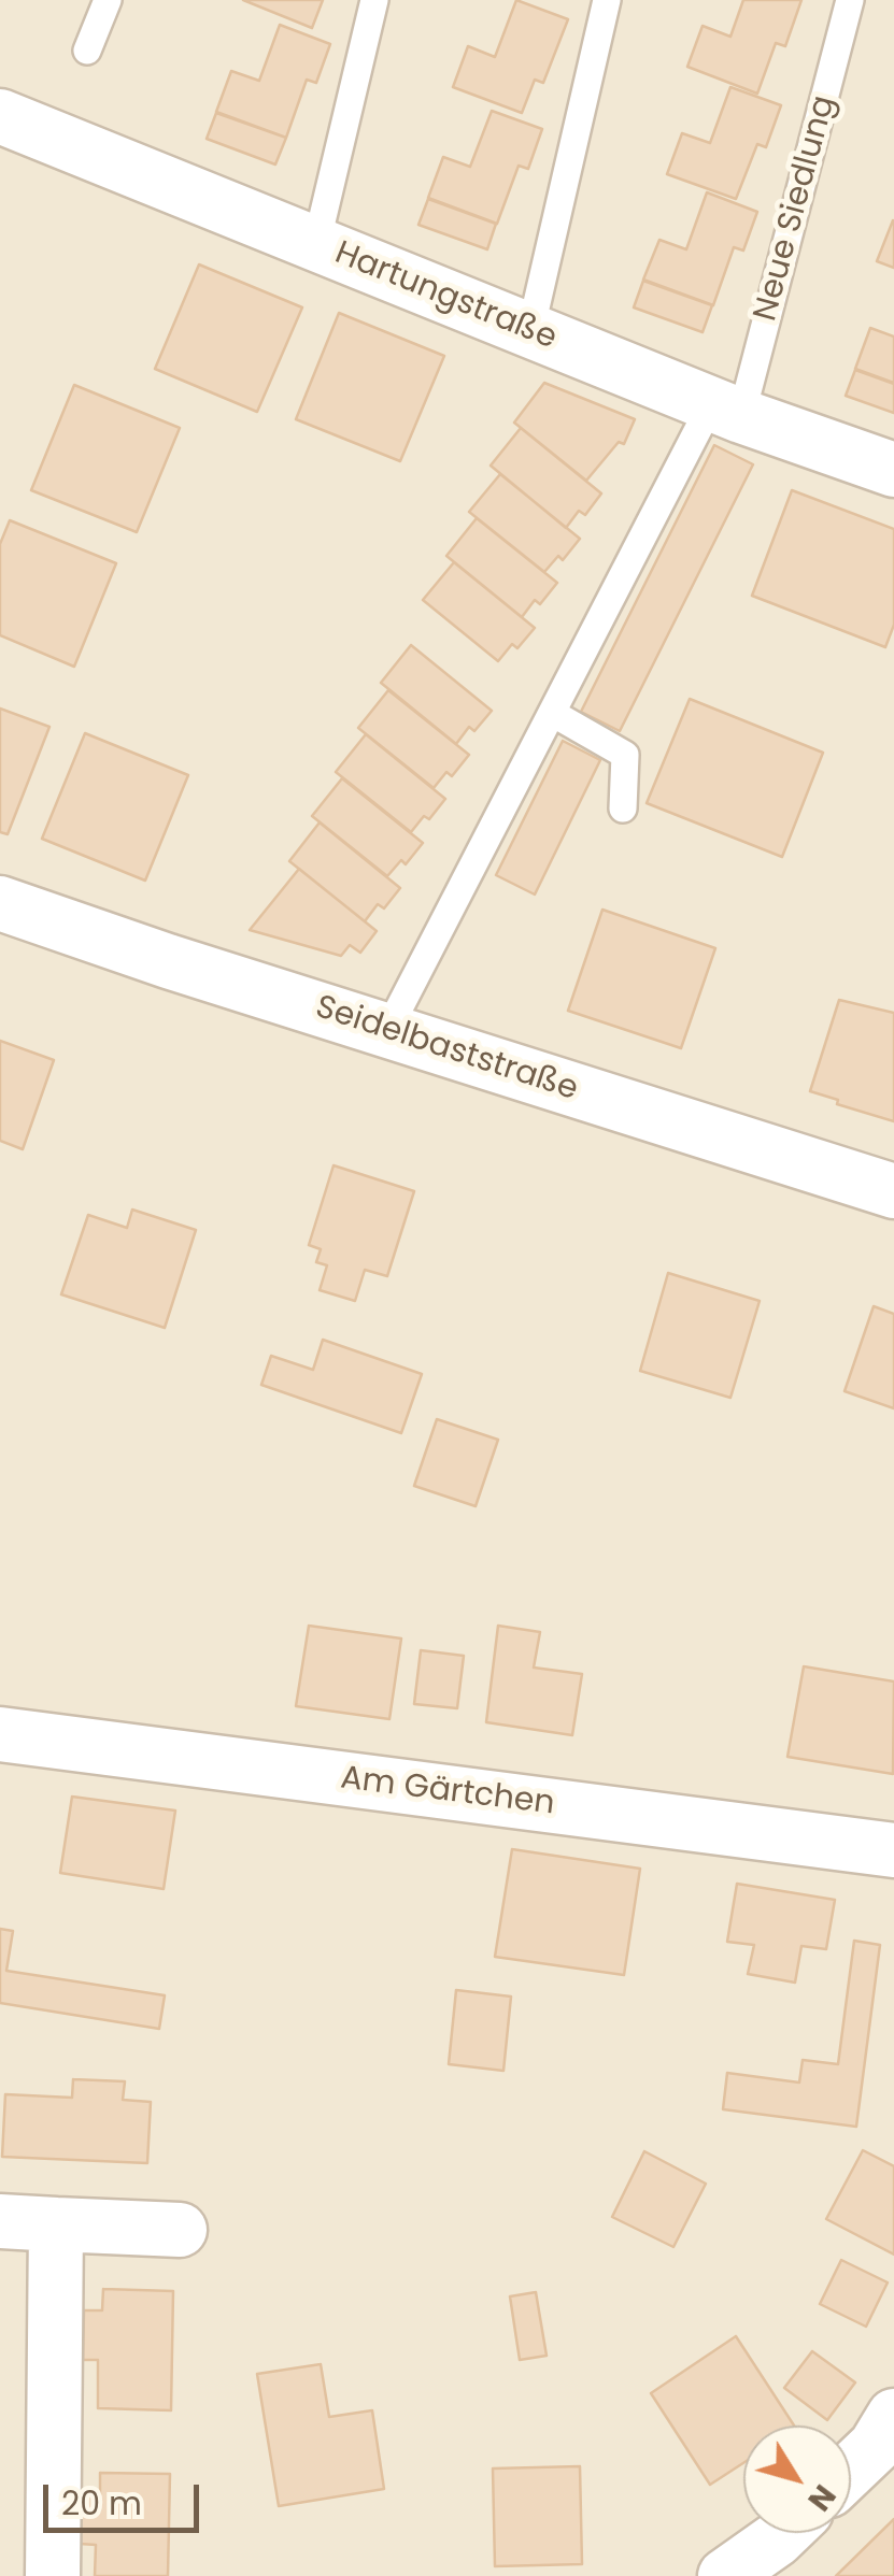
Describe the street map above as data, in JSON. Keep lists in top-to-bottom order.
{
  "streets": {
    "street": ["Hartungstraße", "Seidelbaststraße", "Am Gärtchen"],
    "lane": ["Neue Siedlung"]
  },
  "crossings": [
    ["Neue Siedlung", "Hartungstraße"],
    ["Neue Siedlung", "Seidelbaststraße"]
  ],
  "scale_bar": "20 m",
  "north": "bottom right"
}
